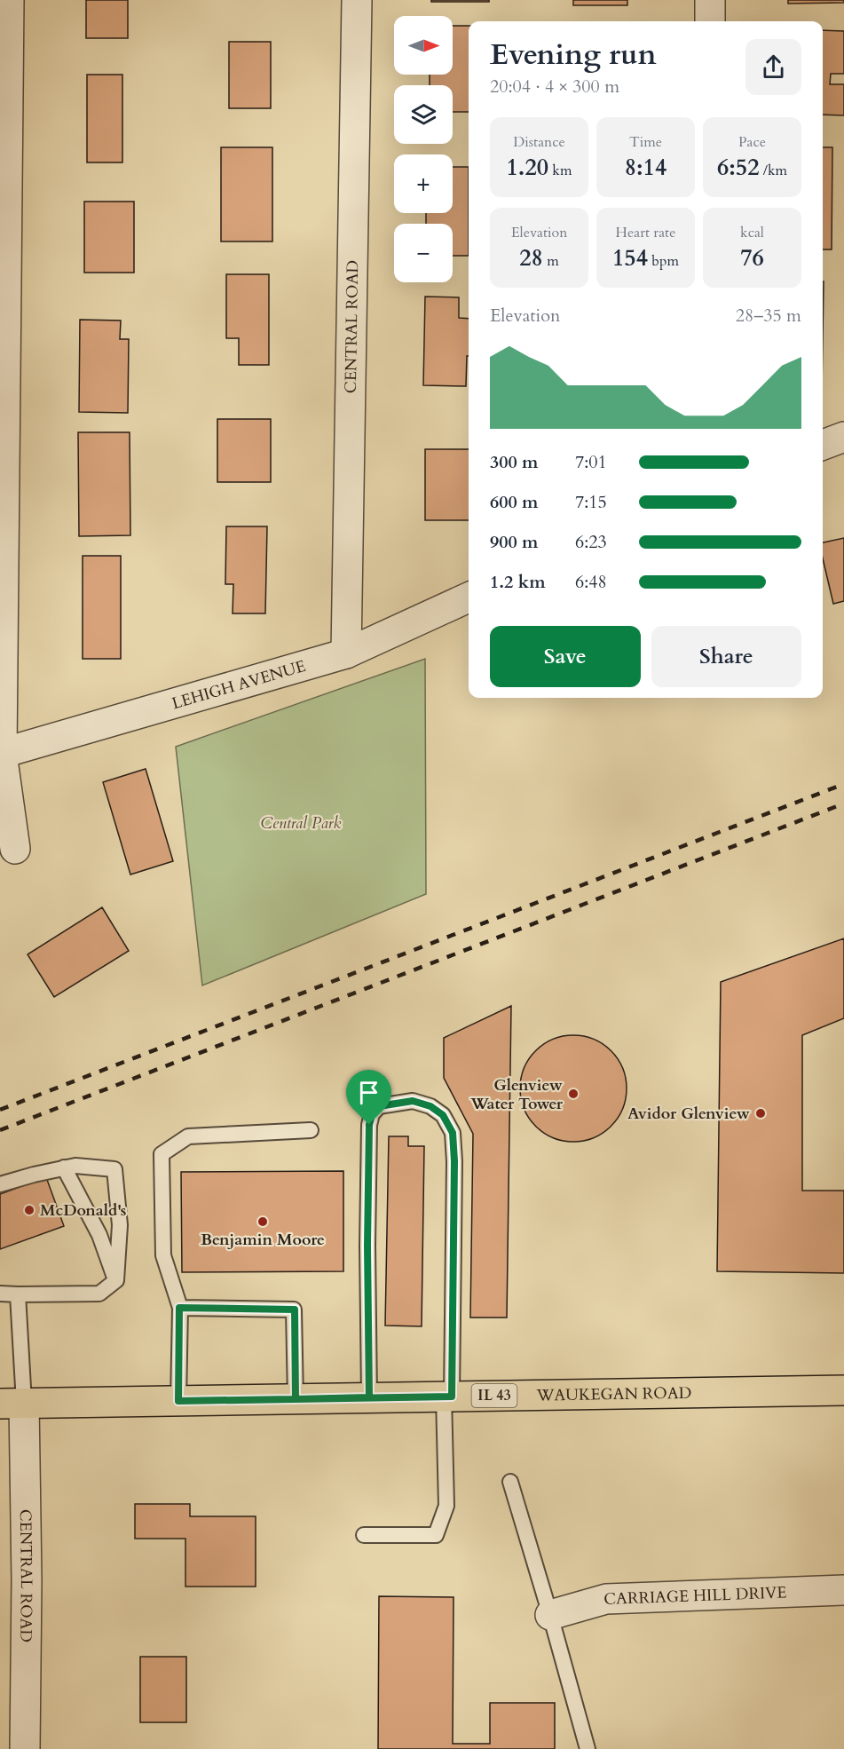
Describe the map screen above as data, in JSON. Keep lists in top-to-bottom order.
{
  "streets": {
    "main road": ["WAUKEGAN ROAD", "IL 43"],
    "street": ["CENTRAL ROAD", "LEHIGH AVENUE", "CARRIAGE HILL DRIVE"]
  },
  "crossings": [
    ["CENTRAL ROAD", "LEHIGH AVENUE"],
    ["CENTRAL ROAD", "WAUKEGAN ROAD"]
  ],
  "parks": ["Central Park"],
  "places": [
    "Glenview Water Tower",
    "Avidor Glenview",
    "McDonald's",
    "Benjamin Moore"
  ],
  "north": "right",
  "page": {
    "map_buttons": ["+", "−"],
    "heading": ["Evening run", "20:04 · 4 × 300 m"],
    "stats": [
      ["Distance", "1.20 km"],
      ["Time", "8:14"],
      ["Pace", "6:52 /km"],
      ["Elevation", "28 m"],
      ["Heart rate", "154 bpm"],
      ["kcal", "76"]
    ],
    "chart": ["Elevation", "28–35 m"],
    "list": [
      {
        "name": "300 m",
        "note": "7:01"
      },
      {
        "name": "600 m",
        "note": "7:15"
      },
      {
        "name": "900 m",
        "note": "6:23"
      },
      {
        "name": "1.2 km",
        "note": "6:48"
      }
    ],
    "buttons": ["Save", "Share"]
  }
}
